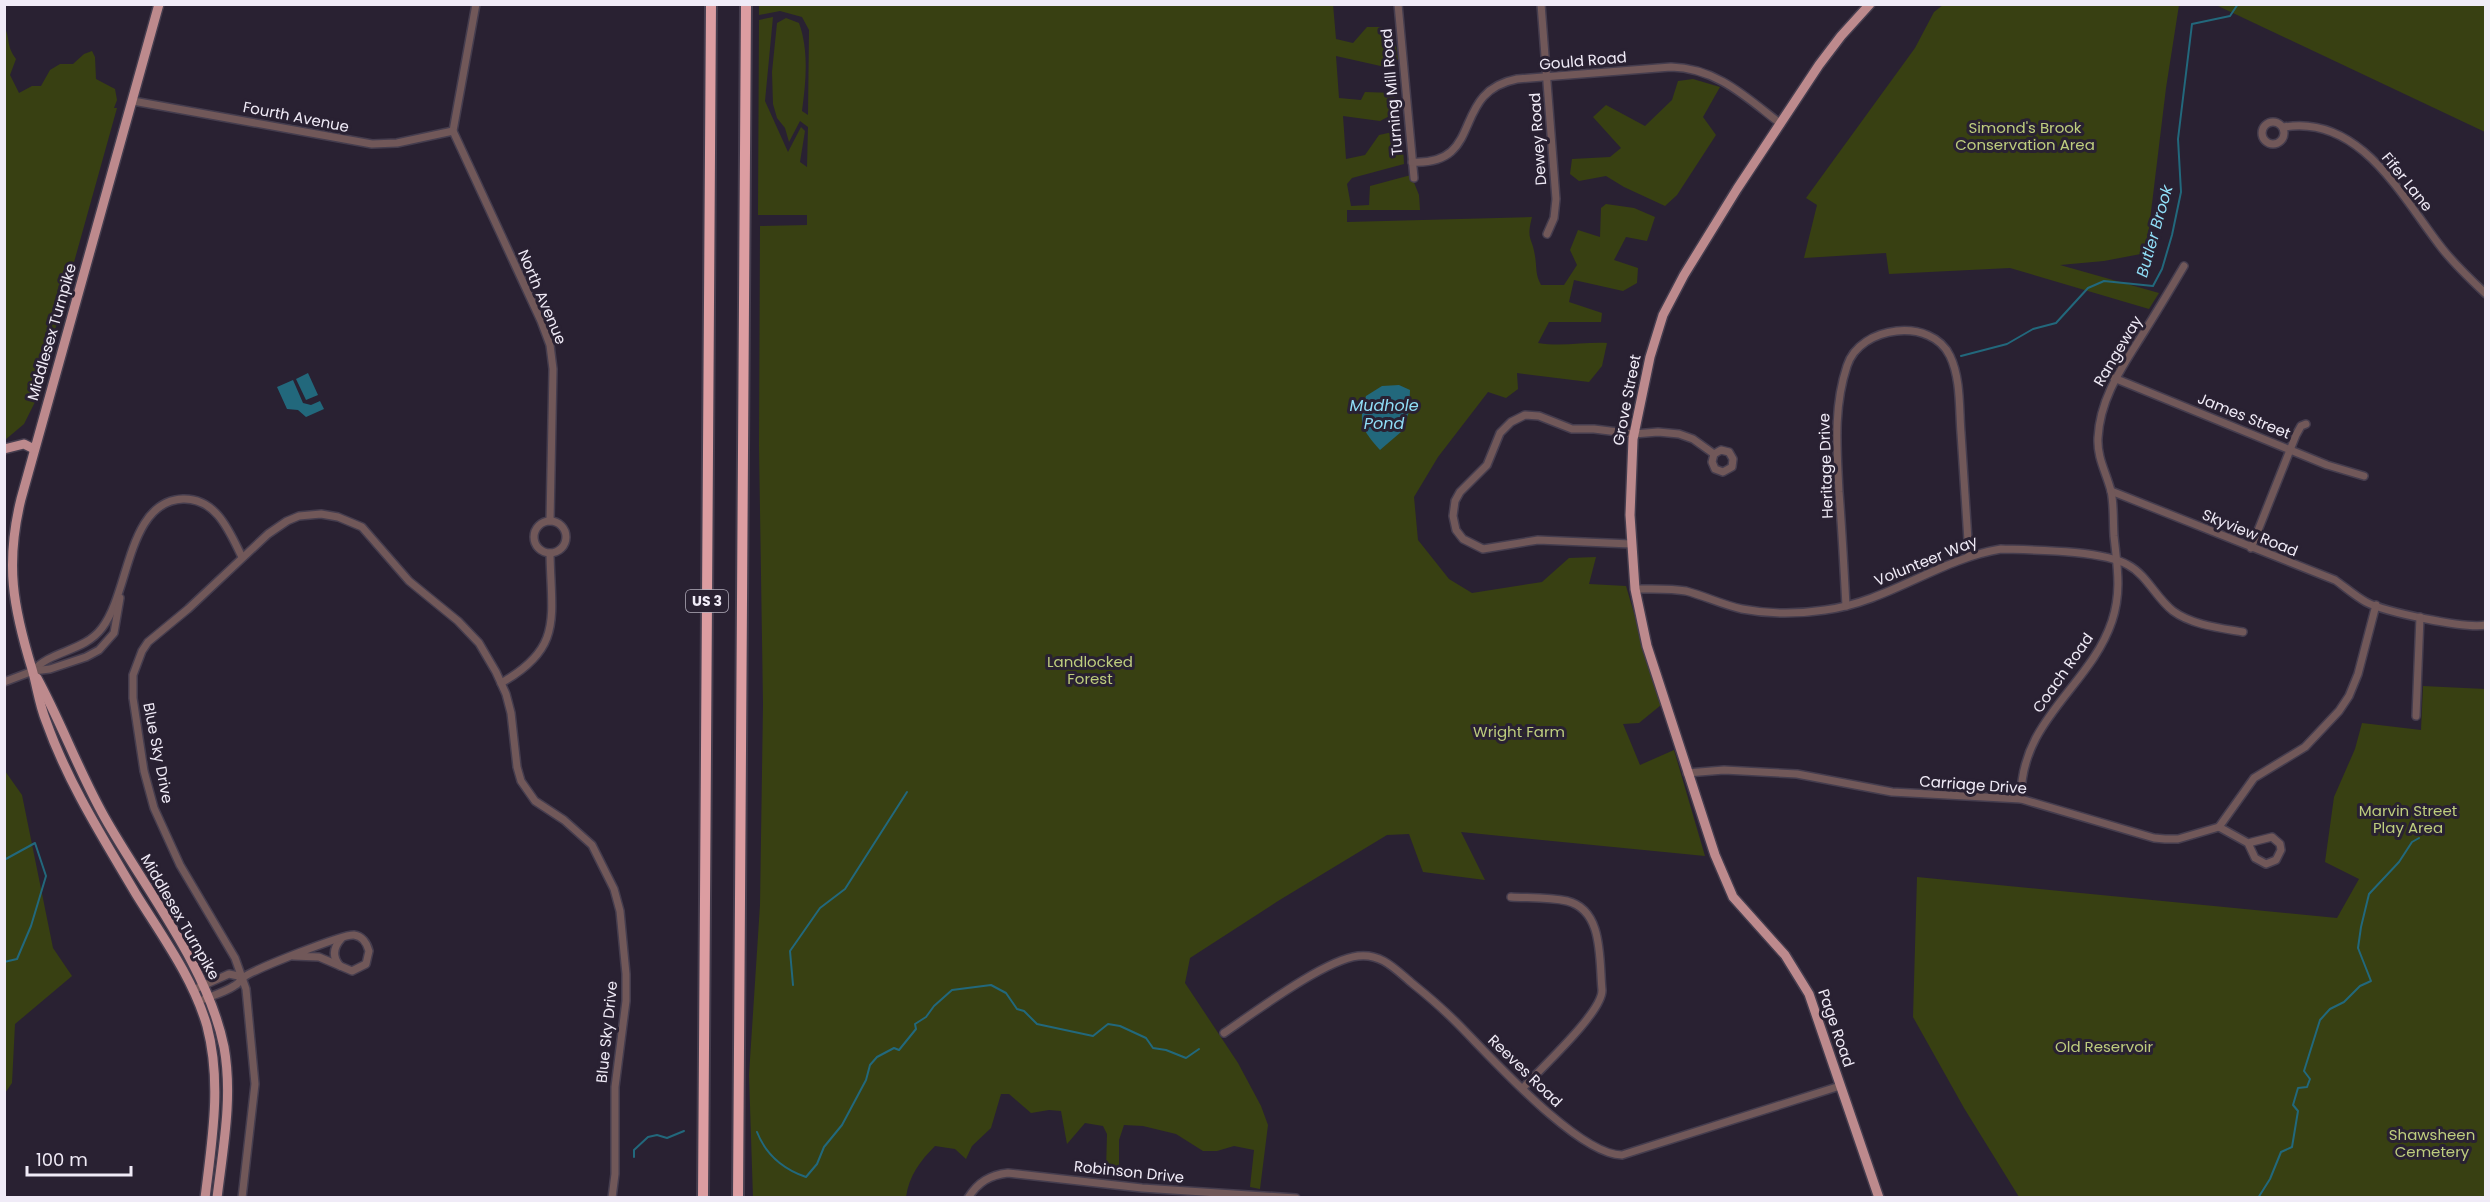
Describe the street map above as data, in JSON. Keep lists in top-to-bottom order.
{
  "streets": {
    "highway": ["US 3"],
    "main road": ["Middlesex Turnpike", "Grove Street", "Page Road"],
    "street": [
      "Gould Road",
      "Turning Mill Road",
      "Fourth Avenue",
      "Dewey Road",
      "Fifer Lane",
      "North Avenue",
      "Rangeway",
      "James Street",
      "Heritage Drive",
      "Skyview Road",
      "Volunteer Way",
      "Coach Road",
      "Blue Sky Drive",
      "Carriage Drive",
      "Reeves Road",
      "Robinson Drive"
    ]
  },
  "crossings": [
    ["Gould Road", "Turning Mill Road"],
    ["Gould Road", "Dewey Road"],
    ["Gould Road", "Grove Street"],
    ["Fourth Avenue", "North Avenue"],
    ["Fourth Avenue", "Middlesex Turnpike"],
    ["Rangeway", "James Street"],
    ["Rangeway", "Skyview Road"],
    ["Rangeway", "Volunteer Way"],
    ["Rangeway", "Coach Road"],
    ["Grove Street", "Volunteer Way"],
    ["Grove Street", "Carriage Drive"],
    ["Grove Street", "Page Road"],
    ["Heritage Drive", "Volunteer Way"],
    ["Volunteer Way", "Coach Road"],
    ["Coach Road", "Carriage Drive"],
    ["Page Road", "Reeves Road"]
  ],
  "water": ["Butler Brook", "Mudhole Pond"],
  "parks": [
    "Simond's Brook Conservation Area",
    "Landlocked Forest",
    "Wright Farm",
    "Marvin Street Play Area",
    "Old Reservoir",
    "Shawsheen Cemetery"
  ],
  "scale_bar": "100 m"
}
